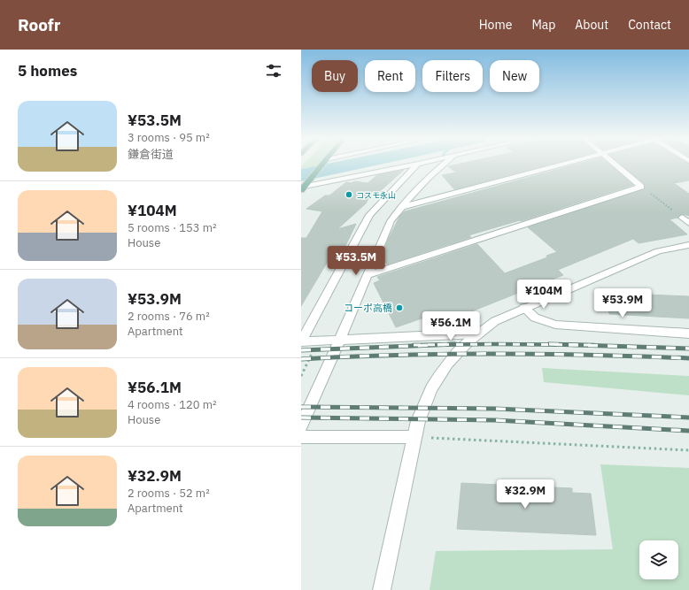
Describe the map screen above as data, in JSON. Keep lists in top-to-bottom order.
{
  "places": ["コスモ永山", "コーポ高橋"],
  "page": {
    "header": "Roofr",
    "nav": [
      "Home",
      "Map",
      "About",
      "Contact"
    ],
    "heading": "5 homes",
    "chip": [
      "Buy",
      "Rent",
      "Filters",
      "New"
    ],
    "list": [
      {
        "name": "¥53.5M",
        "note": "3 rooms · 95 m² · 鎌倉街道"
      },
      {
        "name": "¥104M",
        "note": "5 rooms · 153 m² · House"
      },
      {
        "name": "¥53.9M",
        "note": "2 rooms · 76 m² · Apartment"
      },
      {
        "name": "¥56.1M",
        "note": "4 rooms · 120 m² · House"
      },
      {
        "name": "¥32.9M",
        "note": "2 rooms · 52 m² · Apartment"
      }
    ],
    "price": [
      "¥53.5M",
      "¥104M",
      "¥53.9M",
      "¥56.1M",
      "¥32.9M"
    ]
  }
}
